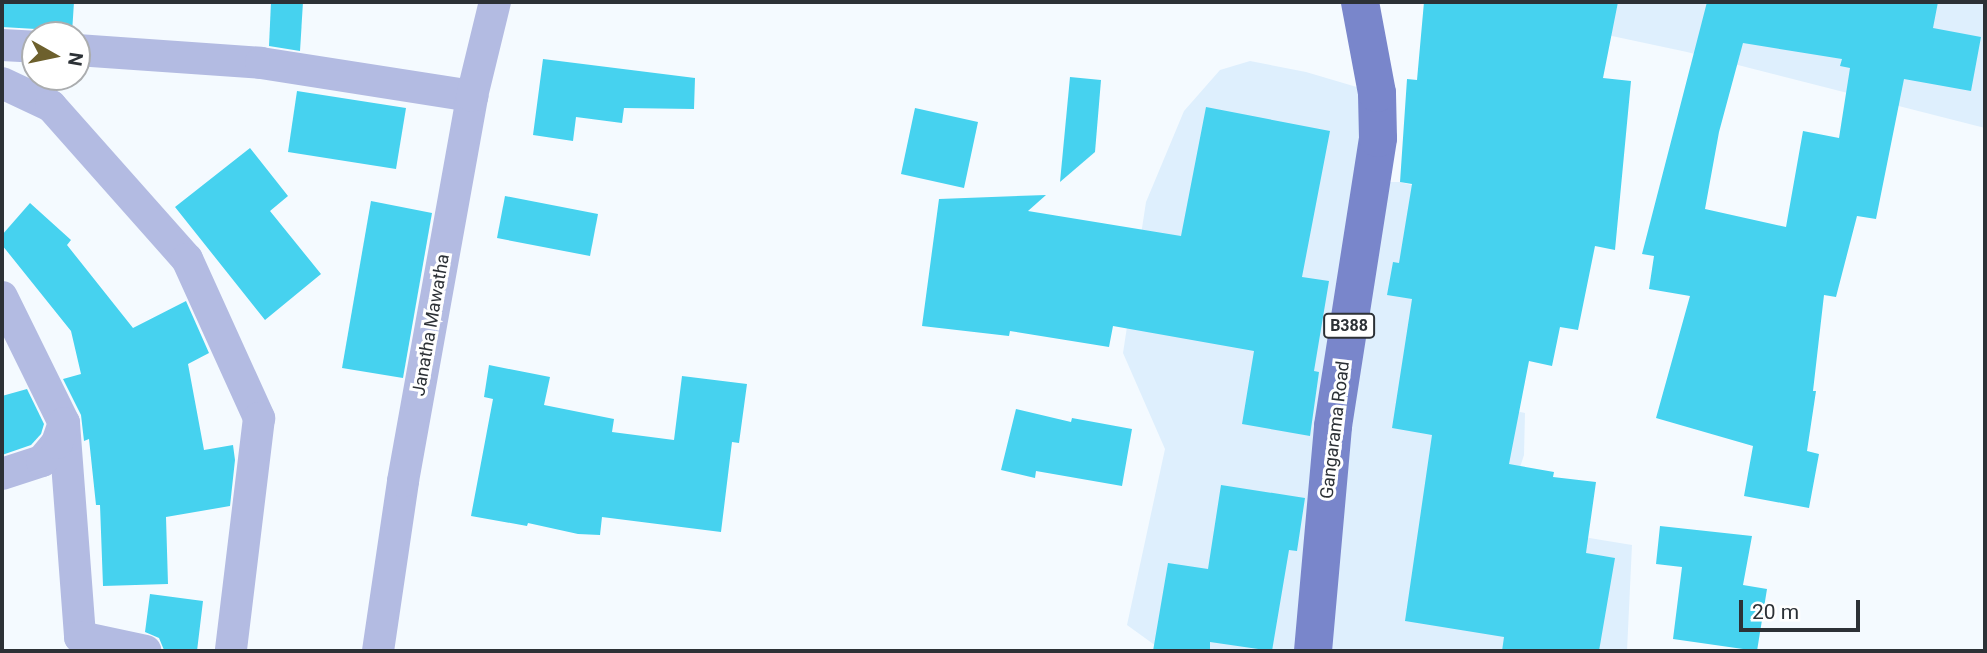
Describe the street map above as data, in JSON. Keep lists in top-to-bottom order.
{
  "streets": {
    "main road": ["B388", "Gangarama Road"],
    "street": ["Janatha Mawatha"]
  },
  "scale_bar": "20 m",
  "north": "right"
}
